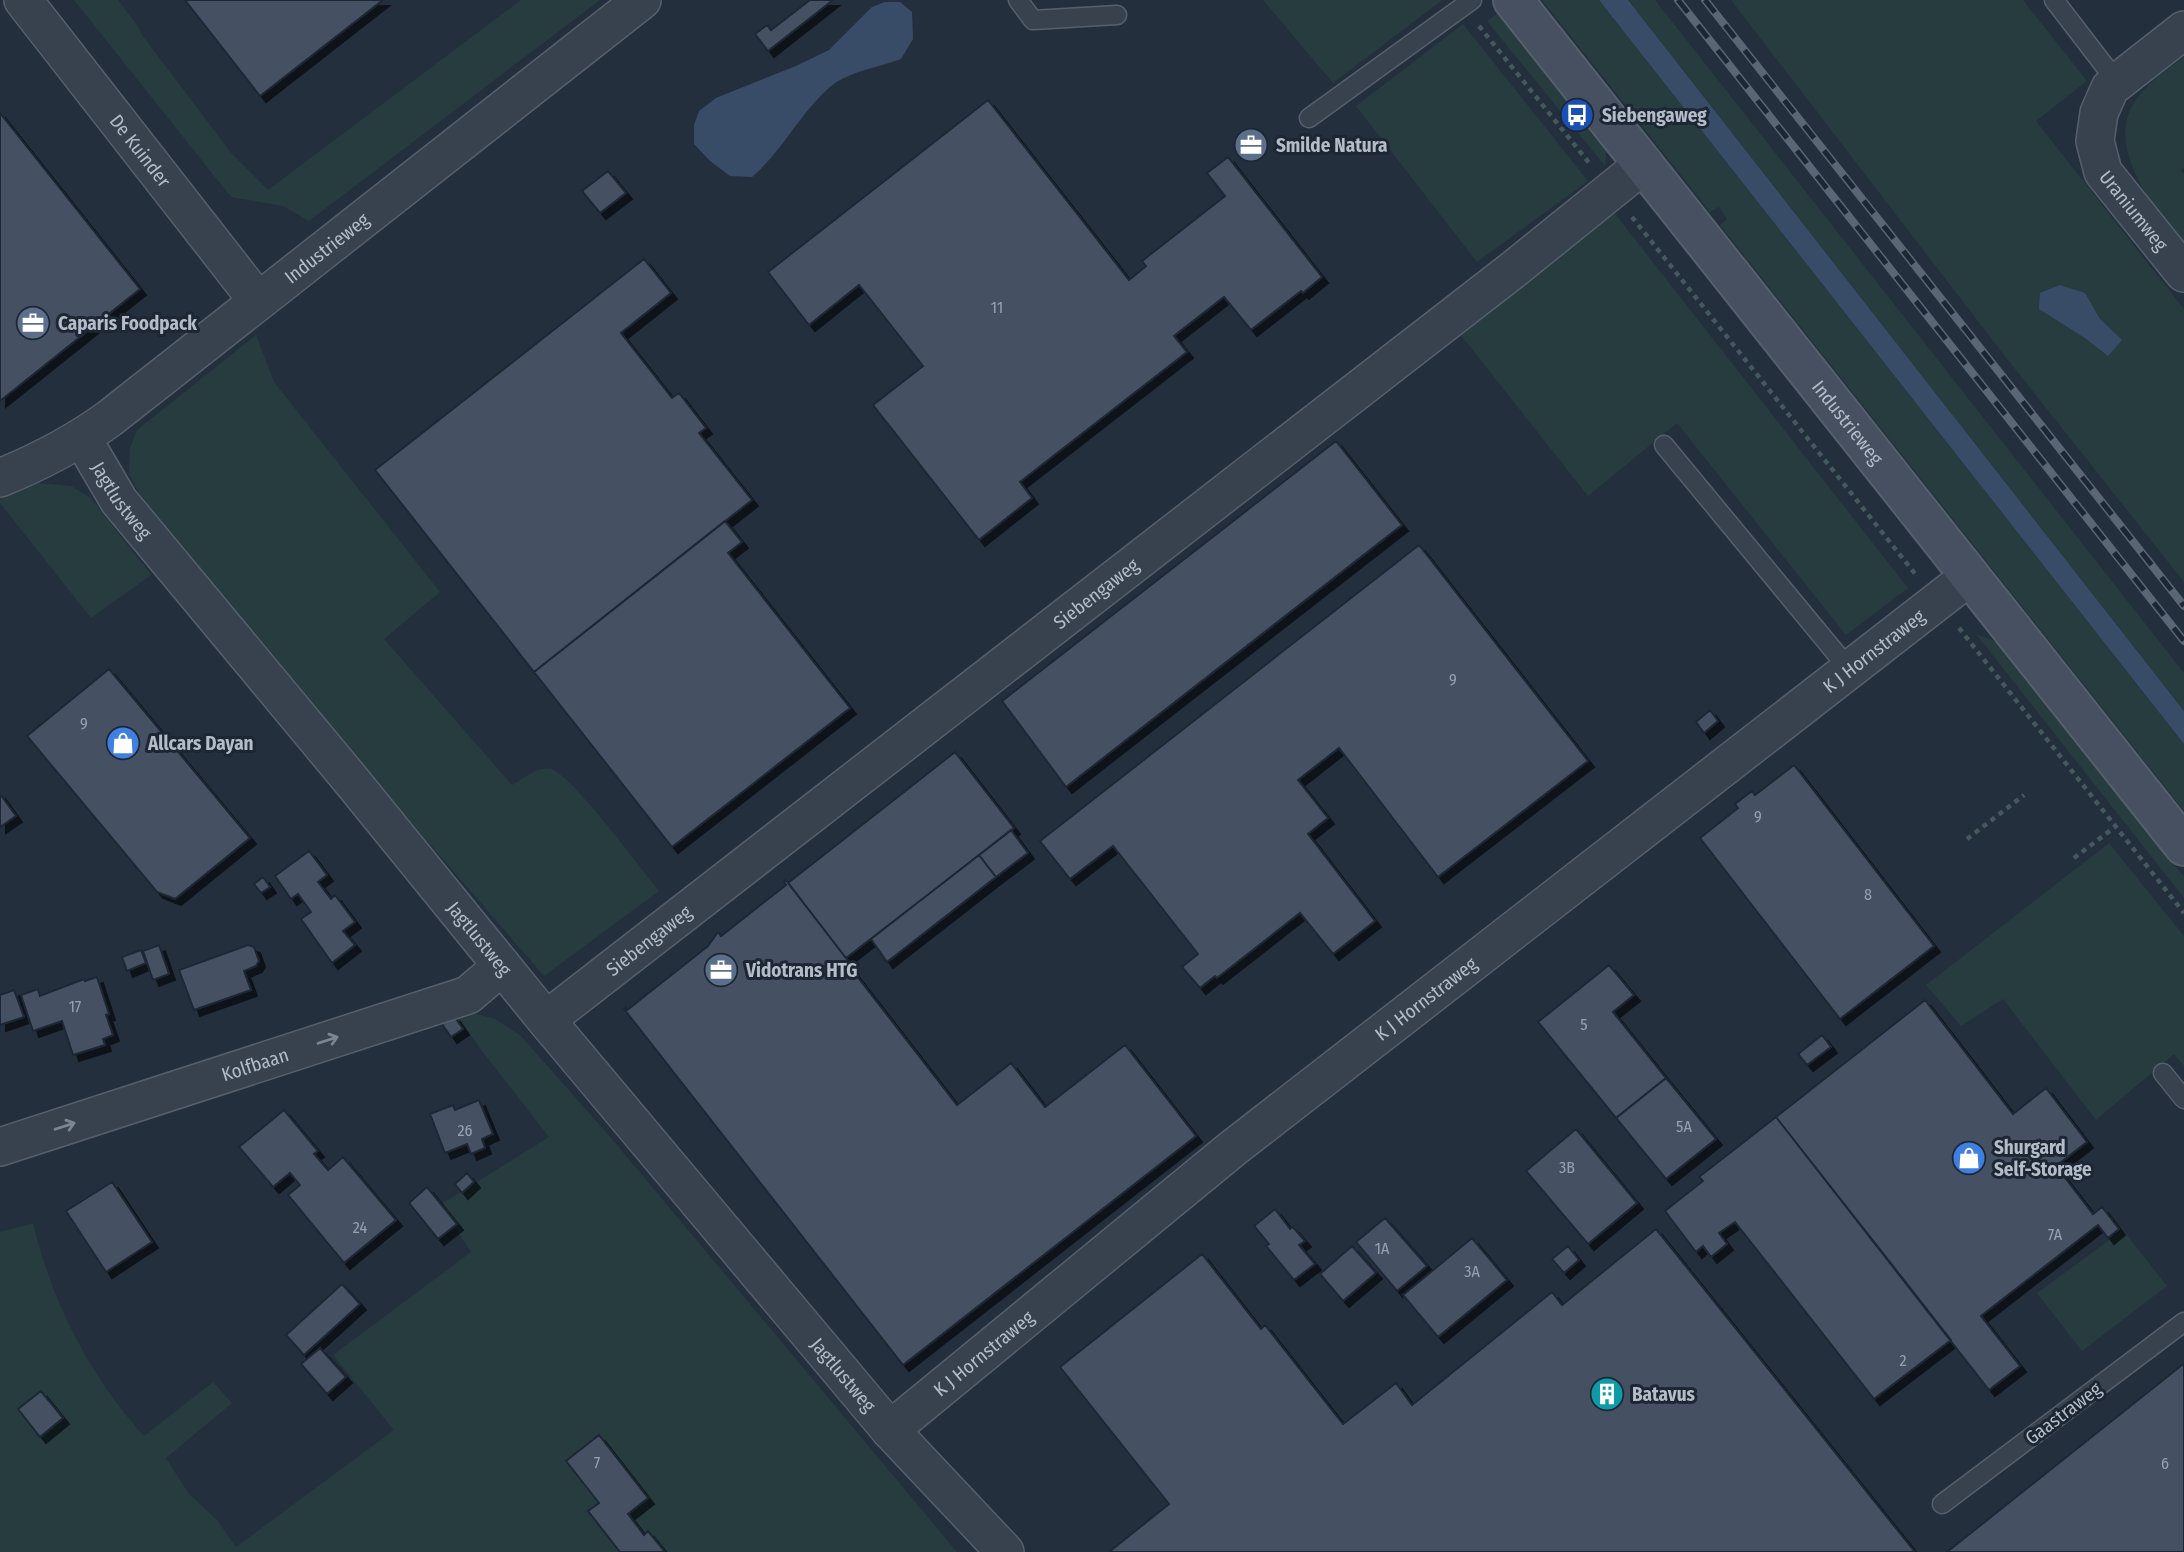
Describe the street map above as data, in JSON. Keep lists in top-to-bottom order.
{
  "streets": {
    "main road": ["Industrieweg"],
    "street": [
      "De Kuinder",
      "Uraniumweg",
      "Jagtlustweg",
      "Siebengaweg",
      "K J Hornstraweg",
      "Kolfbaan"
    ],
    "lane": ["Gaastraweg"]
  },
  "crossings": [
    ["De Kuinder", "Industrieweg"],
    ["Industrieweg", "Jagtlustweg"],
    ["Industrieweg", "Siebengaweg"],
    ["Industrieweg", "K J Hornstraweg"],
    ["Jagtlustweg", "Siebengaweg"],
    ["Jagtlustweg", "K J Hornstraweg"],
    ["Jagtlustweg", "Kolfbaan"]
  ],
  "one_way": ["Kolfbaan"],
  "places": {
    "bus stop": ["Siebengaweg"],
    "office": ["Smilde Natura", "Caparis Foodpack", "Vidotrans HTG"],
    "shop": ["Allcars Dayan", "Shurgard Self-Storage"],
    "building": ["Batavus"]
  },
  "house_numbers": [
    "11",
    "9",
    "9",
    "9",
    "8",
    "17",
    "5",
    "5A",
    "26",
    "3B",
    "24",
    "7A",
    "1A",
    "3A",
    "2",
    "7",
    "6"
  ]
}
